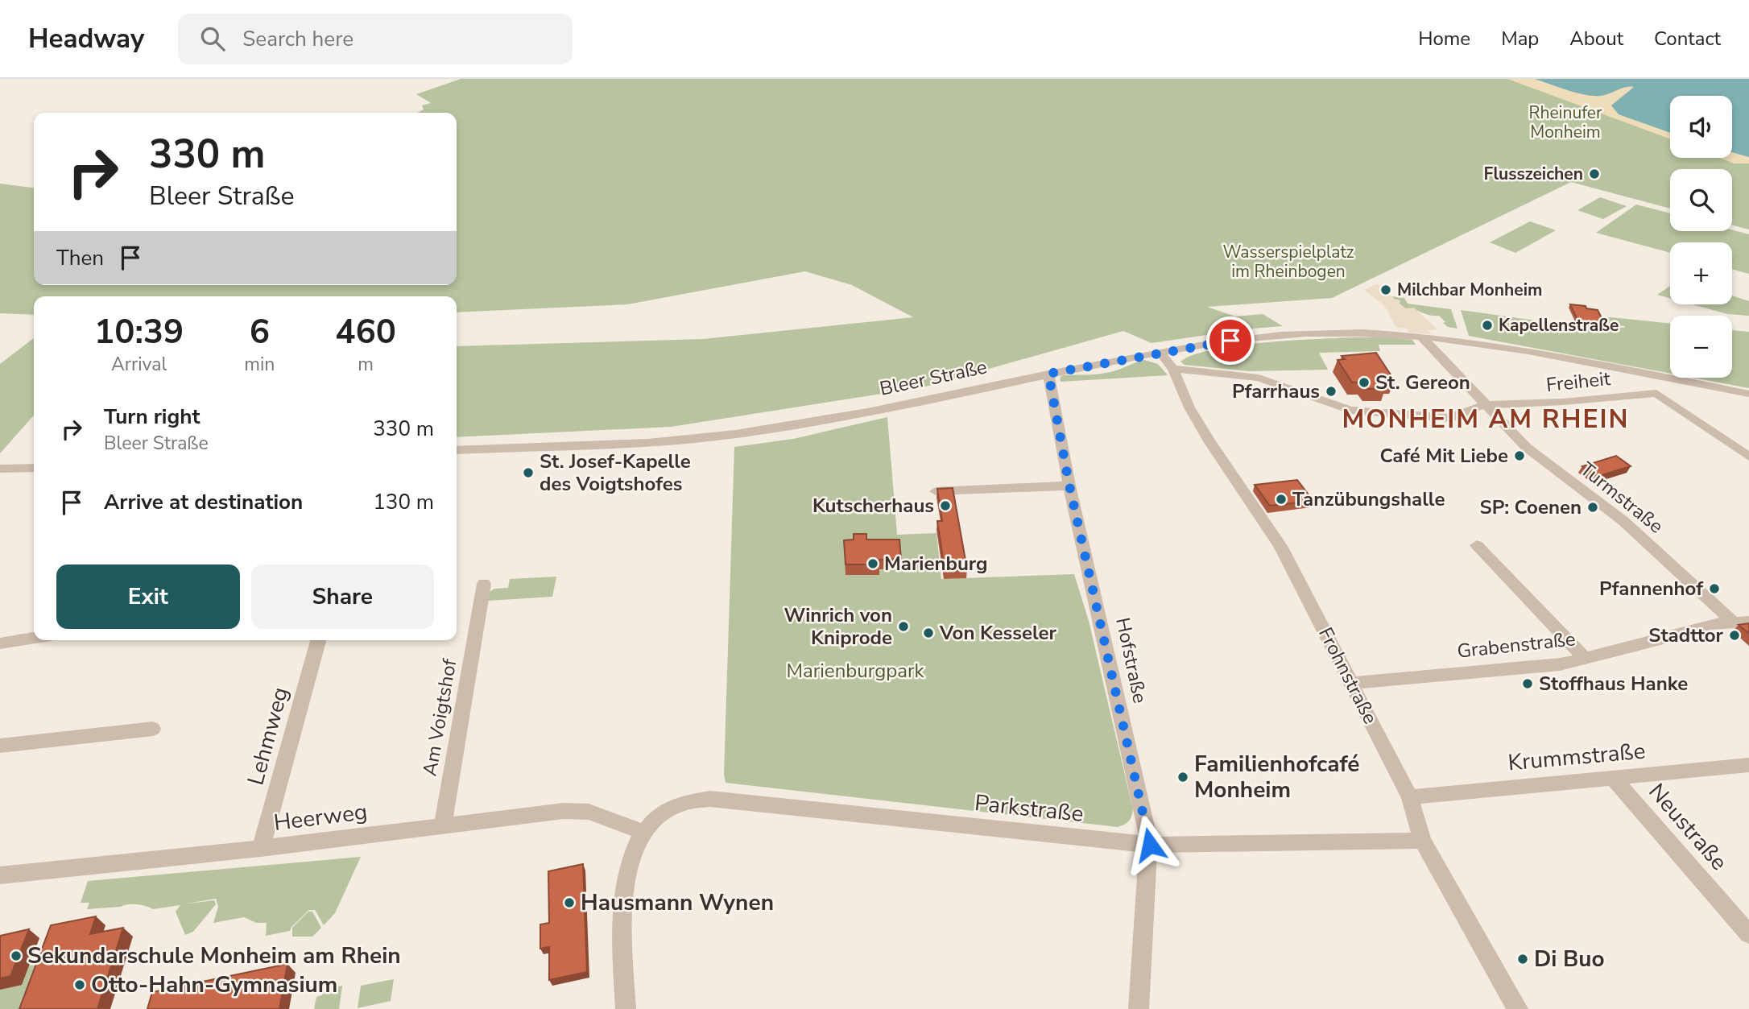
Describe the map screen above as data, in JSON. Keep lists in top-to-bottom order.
{
  "streets": {
    "street": [
      "Bleer Straße",
      "Freiheit",
      "Turmstraße",
      "Grabenstraße",
      "Hofstraße",
      "Frohnstraße",
      "Am Voigtshof",
      "Lehmweg",
      "Krummstraße",
      "Parkstraße",
      "Heerweg",
      "Neustraße"
    ]
  },
  "crossings": [
    ["Bleer Straße", "Turmstraße"],
    ["Bleer Straße", "Hofstraße"],
    ["Bleer Straße", "Frohnstraße"],
    ["Freiheit", "Turmstraße"],
    ["Turmstraße", "Grabenstraße"],
    ["Grabenstraße", "Frohnstraße"],
    ["Hofstraße", "Parkstraße"],
    ["Frohnstraße", "Krummstraße"],
    ["Frohnstraße", "Parkstraße"],
    ["Am Voigtshof", "Heerweg"],
    ["Lehmweg", "Heerweg"],
    ["Krummstraße", "Neustraße"],
    ["Parkstraße", "Heerweg"]
  ],
  "districts": ["MONHEIM AM RHEIN"],
  "parks": ["Rheinufer Monheim", "Wasserspielplatz im Rheinbogen", "Marienburgpark"],
  "places": [
    "Flusszeichen",
    "Milchbar Monheim",
    "Kapellenstraße",
    "St. Gereon",
    "Pfarrhaus",
    "Café Mit Liebe",
    "St. Josef-Kapelle des Voigtshofes",
    "Tanzübungshalle",
    "Kutscherhaus",
    "SP: Coenen",
    "Marienburg",
    "Pfannenhof",
    "Winrich von Kniprode",
    "Von Kesseler",
    "Stadttor",
    "Stoffhaus Hanke",
    "Familienhofcafé Monheim",
    "Hausmann Wynen",
    "Sekundarschule Monheim am Rhein",
    "Di Buo",
    "Otto-Hahn-Gymnasium"
  ],
  "page": {
    "header": "Headway",
    "search": "Search here",
    "nav": [
      "Home",
      "Map",
      "About",
      "Contact"
    ],
    "map_buttons": ["+", "−"],
    "turn": ["330 m", "Bleer Straße"],
    "then": "Then",
    "eta": [
      "10:39",
      "Arrival",
      "6",
      "min",
      "460",
      "m"
    ],
    "list": [
      {
        "name": "Turn right",
        "note": "Bleer Straße",
        "value": "330 m"
      },
      {
        "name": "Arrive at destination",
        "value": "130 m"
      }
    ],
    "buttons": ["Exit", "Share"]
  }
}
